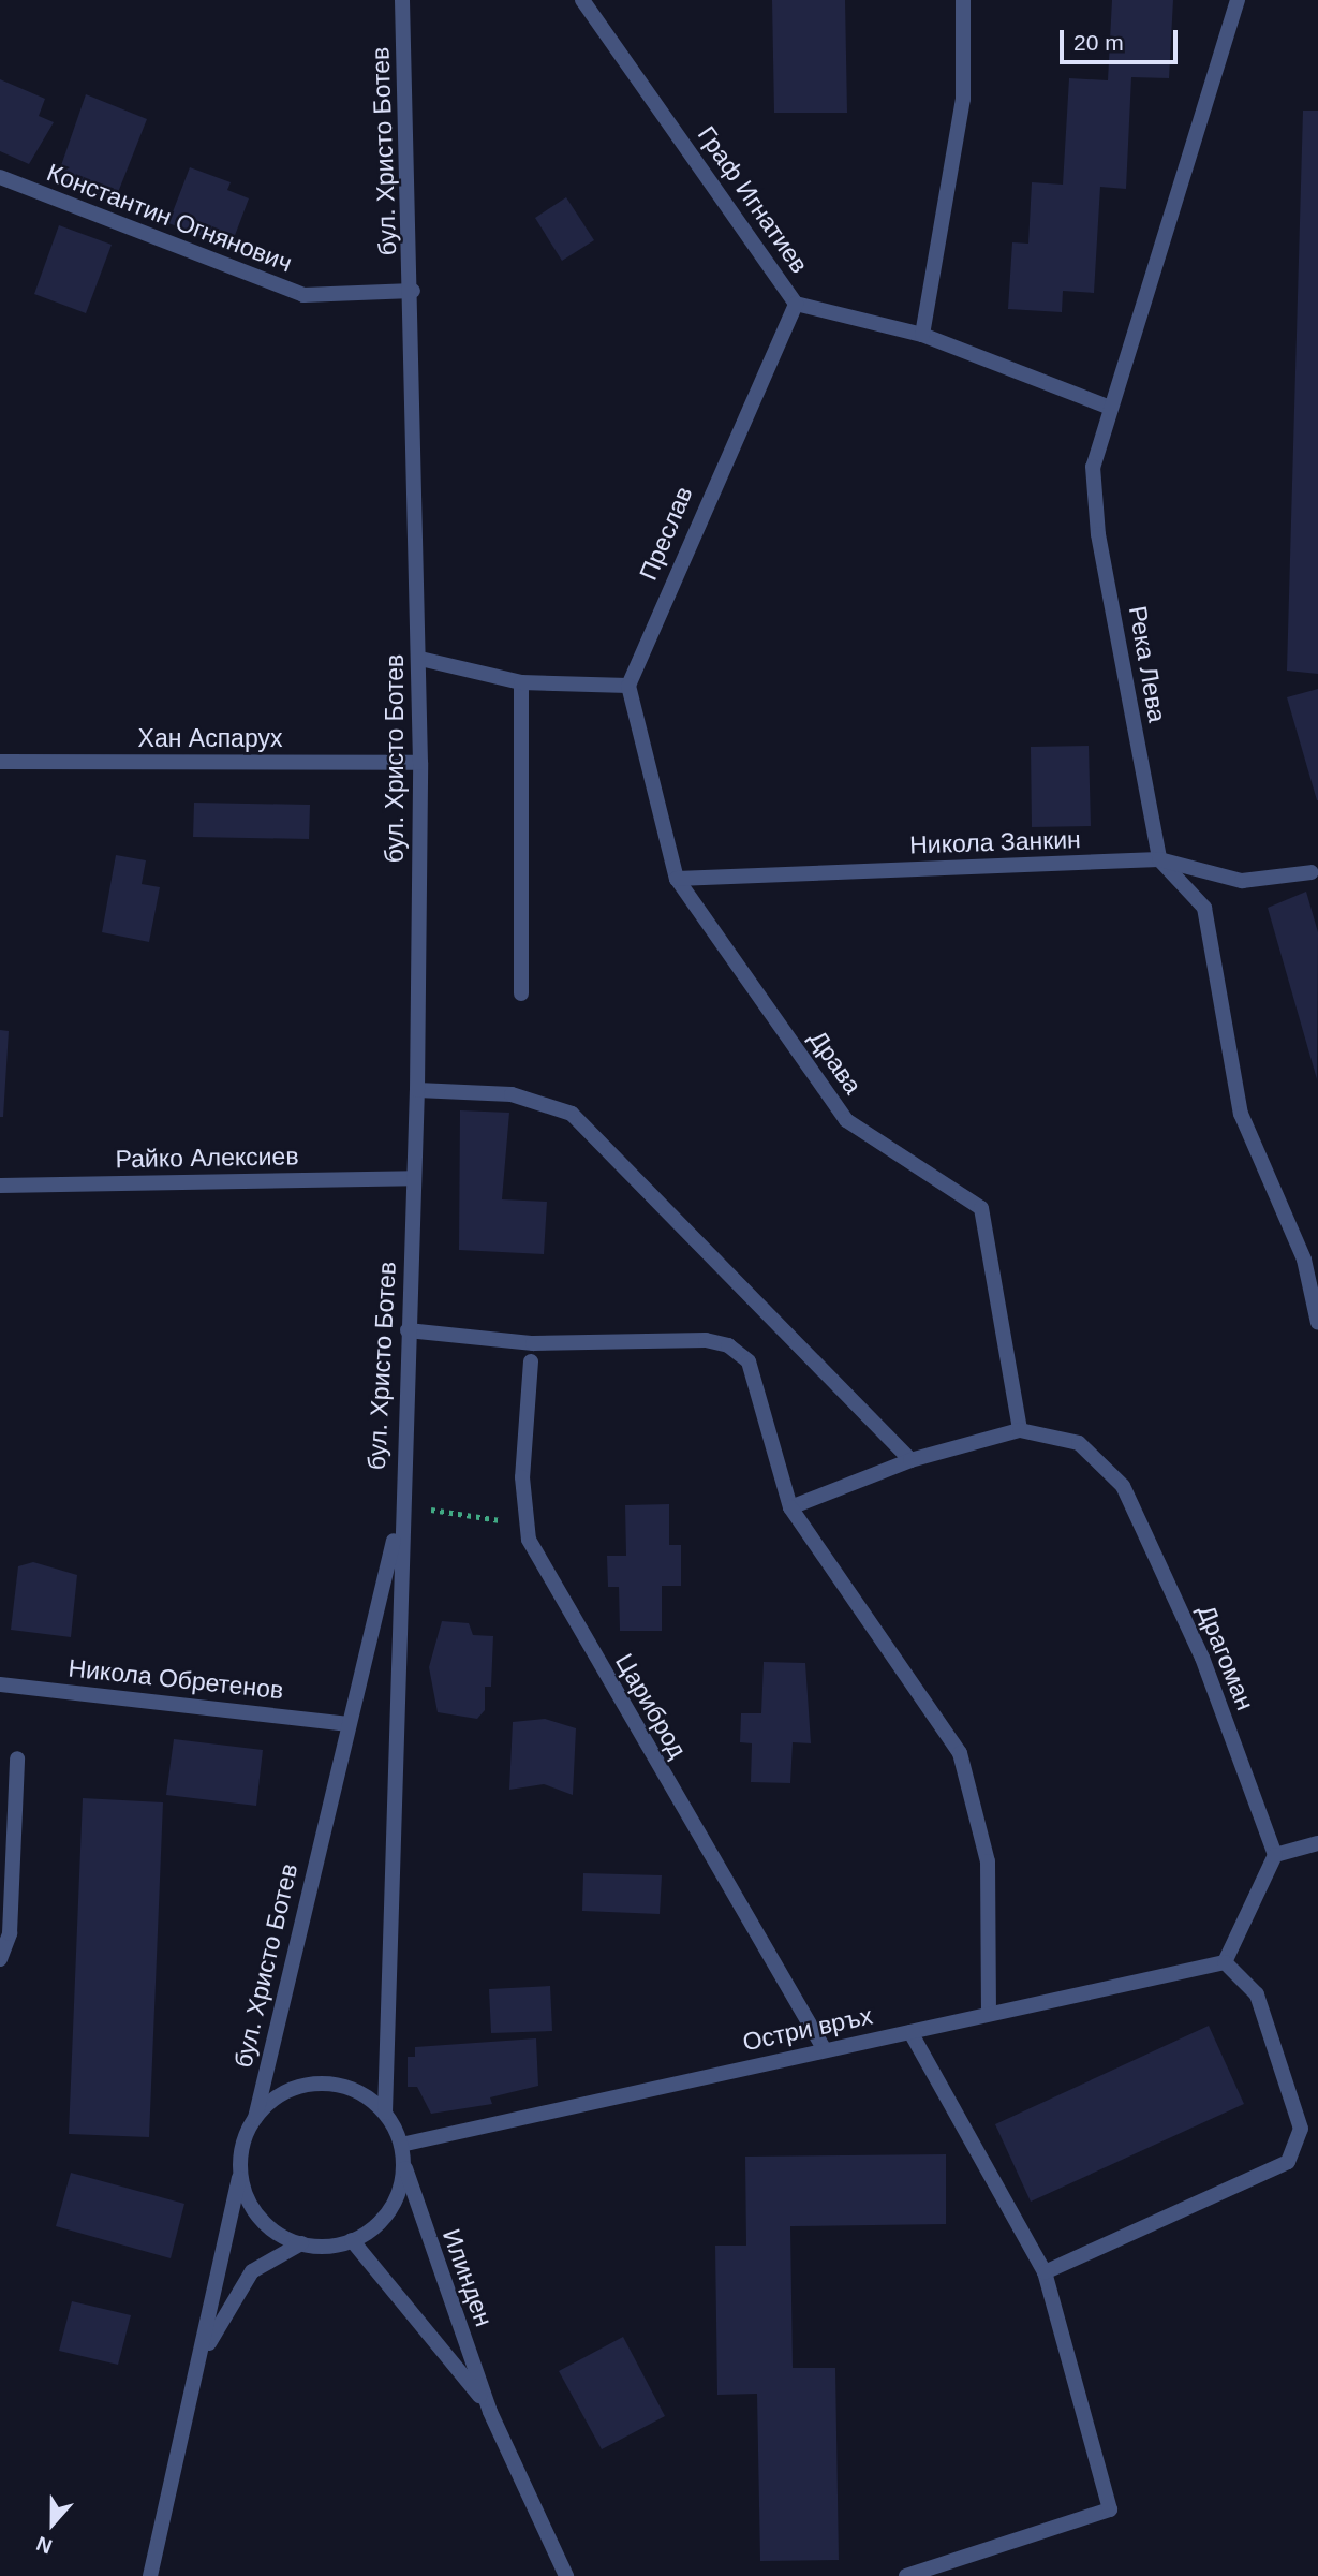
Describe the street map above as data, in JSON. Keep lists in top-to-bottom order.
{
  "streets": {
    "street": [
      "бул. Христо Ботев",
      "Граф Игнатиев",
      "Константин Огнянович",
      "Преслав",
      "Река Лева",
      "Хан Аспарух",
      "Никола Занкин",
      "Драва",
      "Райко Алексиев",
      "Драгоман",
      "Никола Обретенов",
      "Цариброд",
      "Остри връх",
      "Илинден"
    ]
  },
  "crossings": [
    ["бул. Христо Ботев", "Константин Огнянович"],
    ["бул. Христо Ботев", "Хан Аспарух"],
    ["бул. Христо Ботев", "Райко Алексиев"],
    ["бул. Христо Ботев", "Никола Обретенов"],
    ["бул. Христо Ботев", "Остри връх"],
    ["бул. Христо Ботев", "Илинден"],
    ["Граф Игнатиев", "Преслав"],
    ["Граф Игнатиев", "Река Лева"],
    ["Преслав", "Драва"],
    ["Река Лева", "Никола Занкин"],
    ["Никола Занкин", "Драва"],
    ["Драва", "Драгоман"],
    ["Цариброд", "Остри връх"],
    ["Остри връх", "Илинден"]
  ],
  "scale_bar": "20 m",
  "north": "bottom"
}
